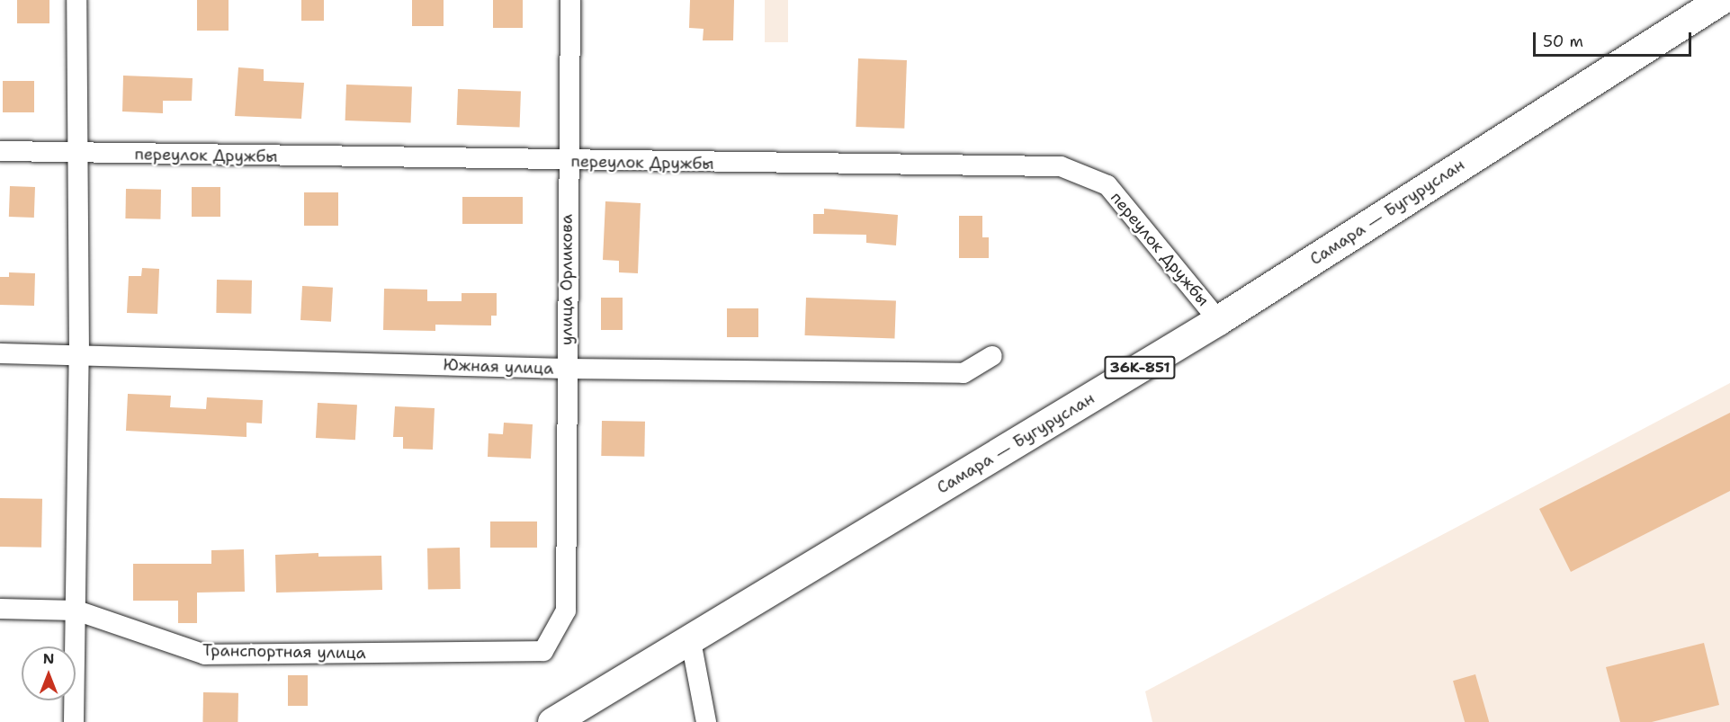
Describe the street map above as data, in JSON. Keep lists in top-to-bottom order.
{
  "streets": {
    "main road": ["Самара — Бугуруслан", "36К-851"],
    "street": [
      "переулок Дружбы",
      "улица Орликова",
      "Южная улица",
      "Транспортная улица"
    ]
  },
  "crossings": [
    ["переулок Дружбы", "Самара — Бугуруслан"],
    ["переулок Дружбы", "улица Орликова"],
    ["улица Орликова", "Южная улица"],
    ["улица Орликова", "Транспортная улица"]
  ],
  "scale_bar": "50 m",
  "north": "top"
}
